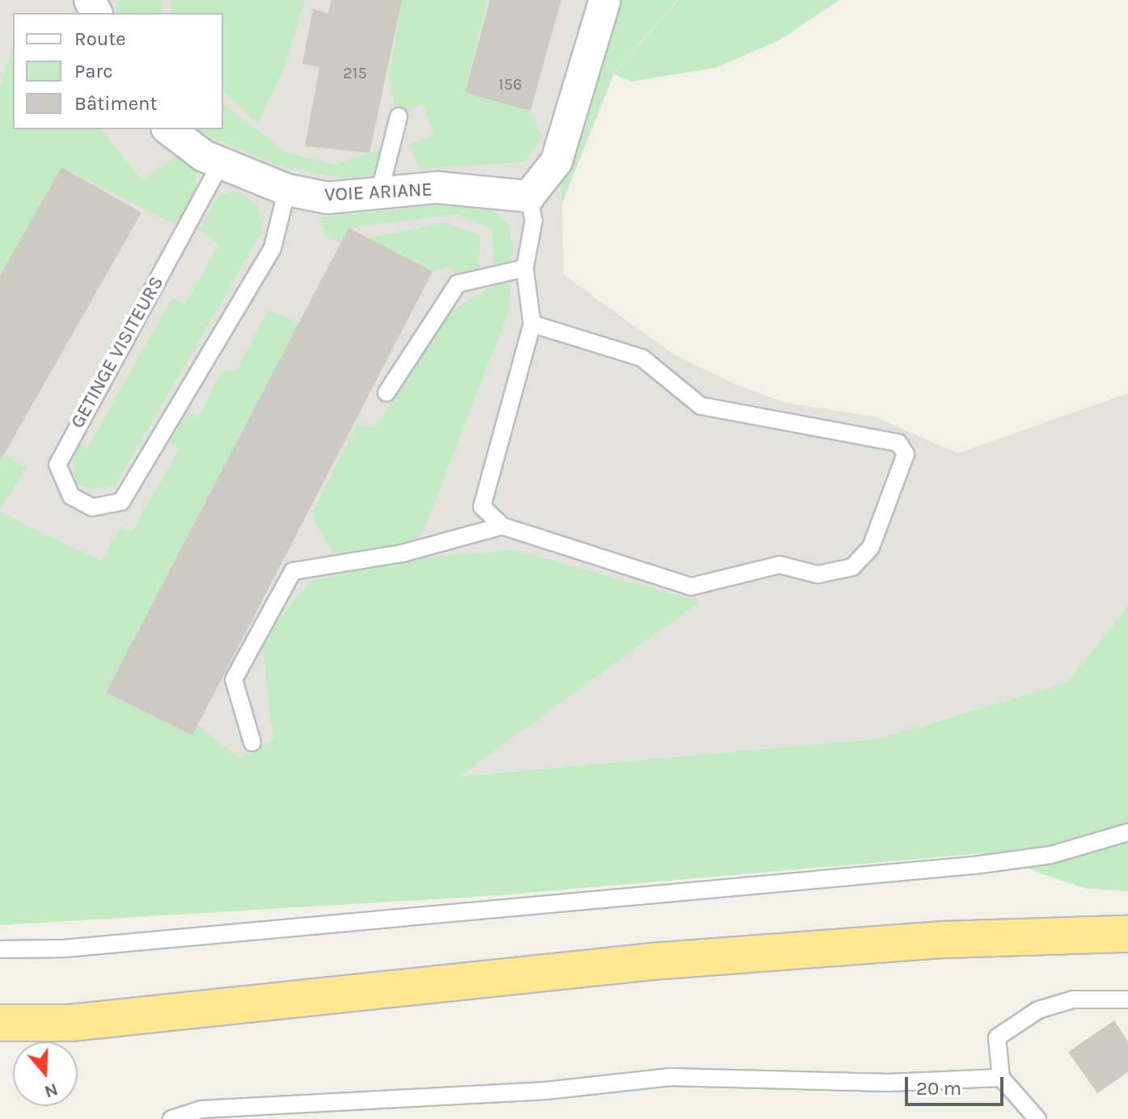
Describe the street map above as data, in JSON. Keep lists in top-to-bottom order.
{
  "streets": {
    "street": ["VOIE ARIANE"],
    "lane": ["GETINGE VISITEURS"]
  },
  "crossings": [
    ["VOIE ARIANE", "GETINGE VISITEURS"]
  ],
  "house_numbers": ["215", "156"],
  "legend": ["Route", "Parc", "Bâtiment"],
  "scale_bar": "20 m",
  "north": "bottom"
}
